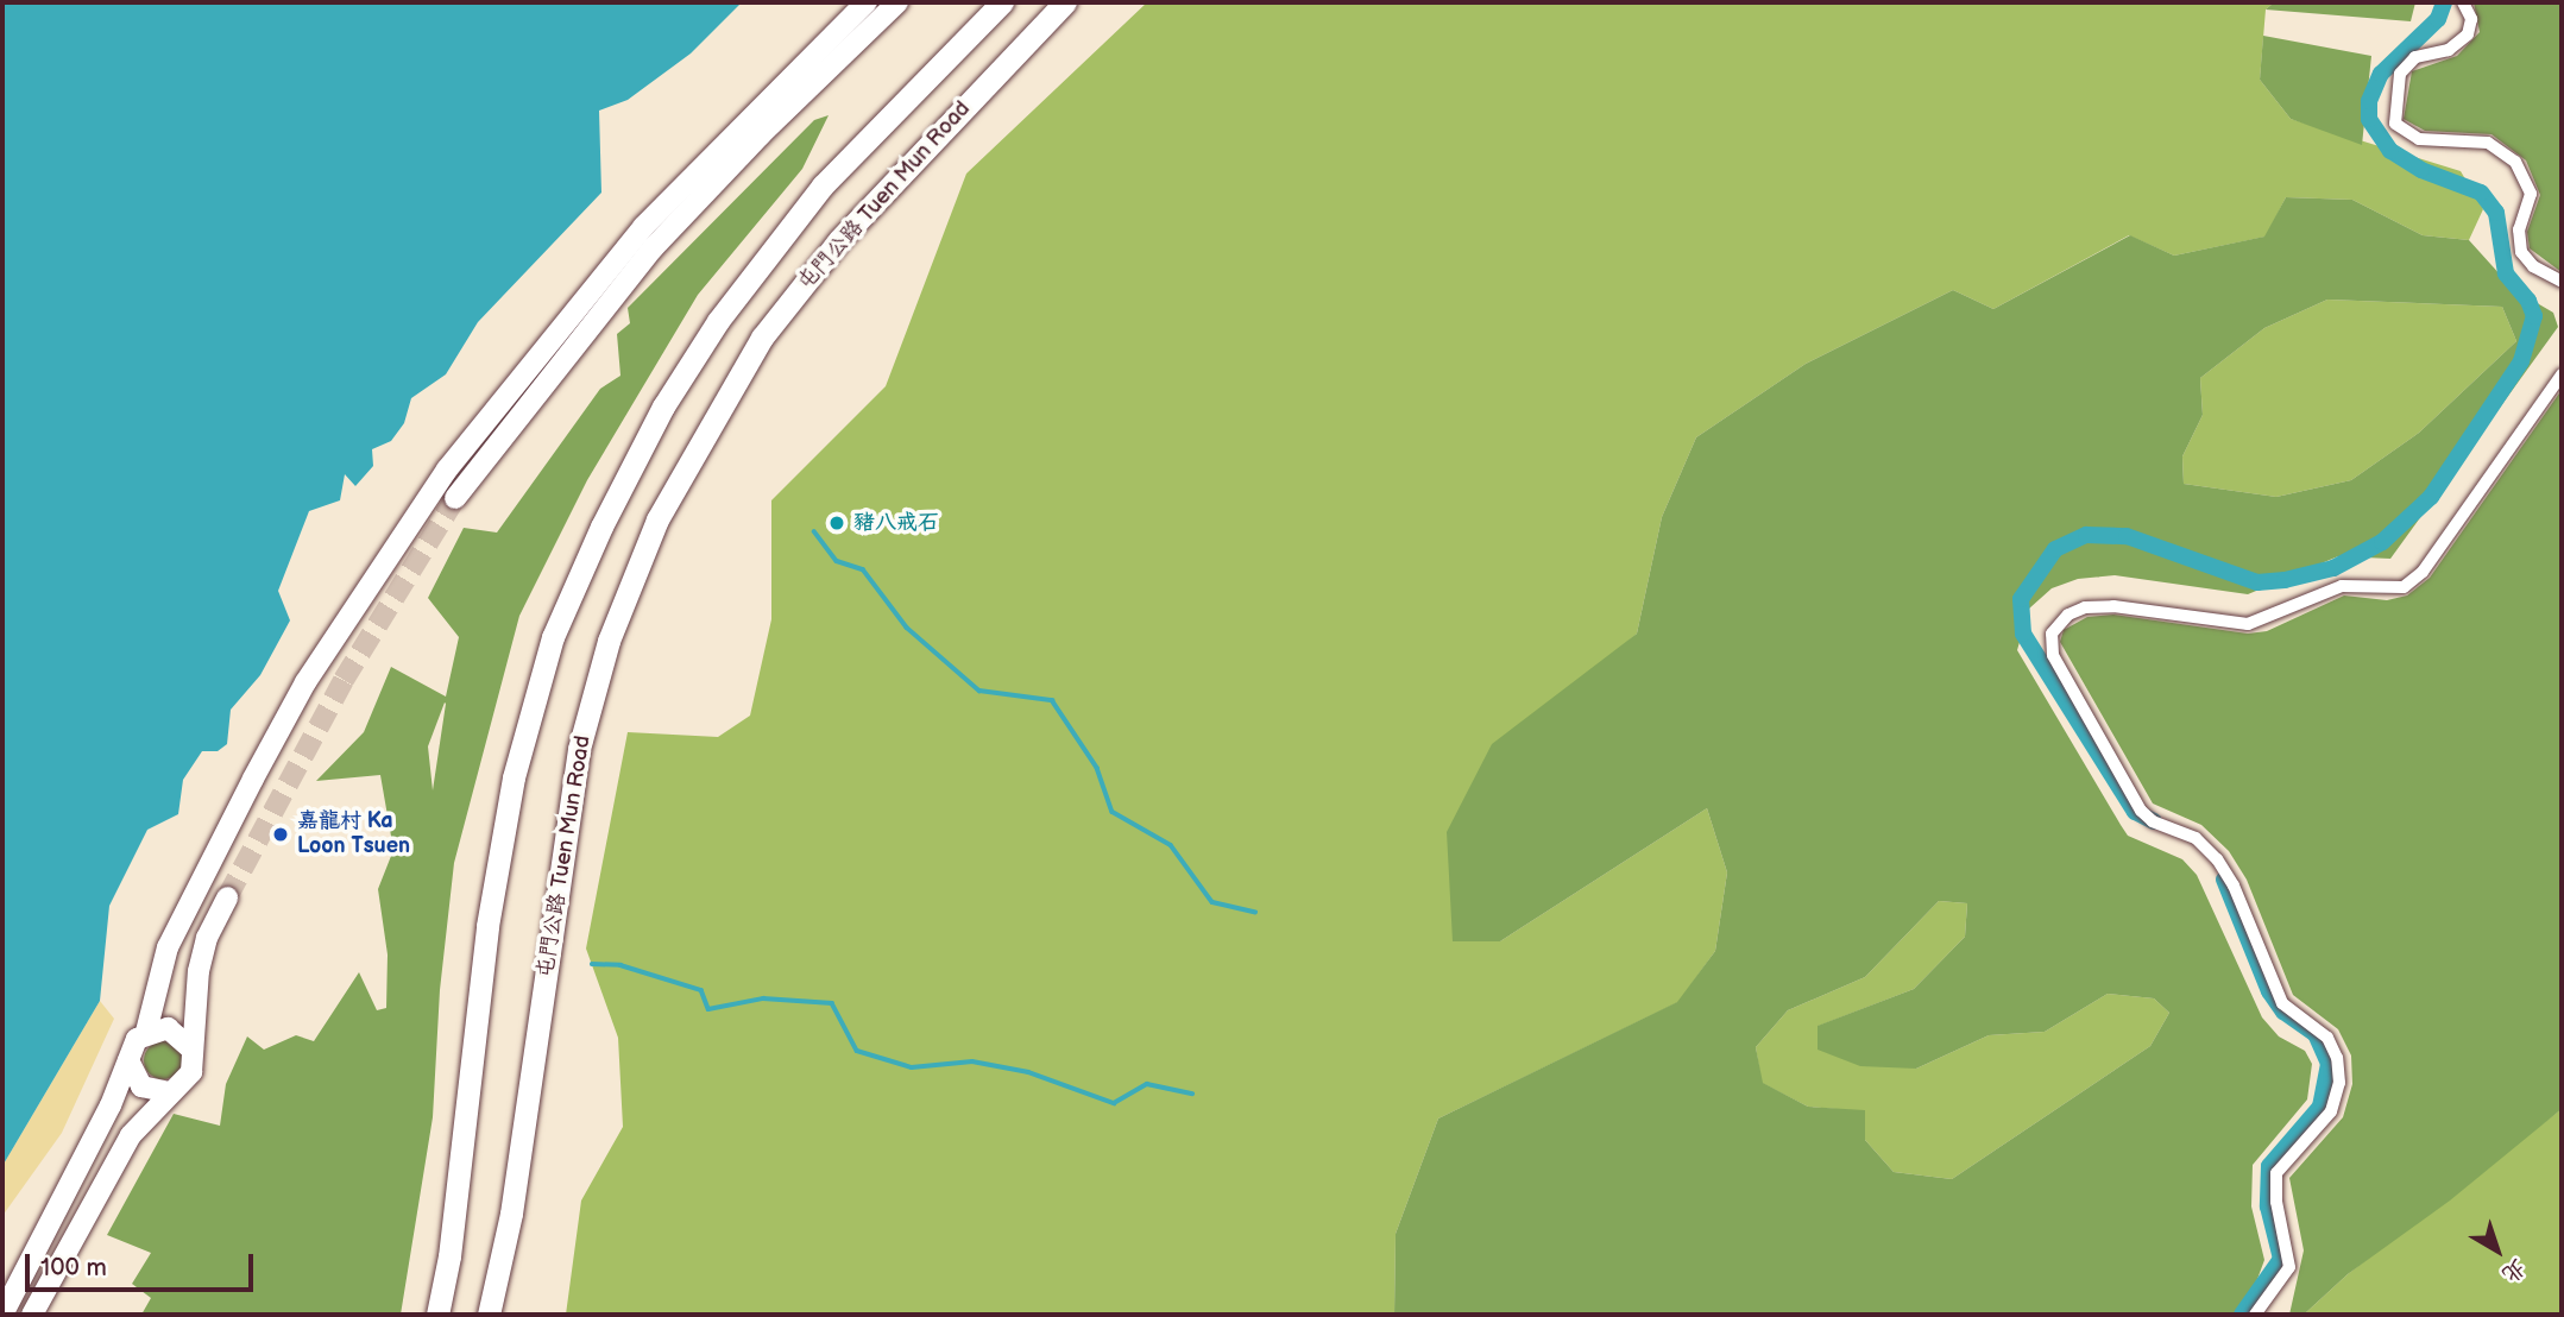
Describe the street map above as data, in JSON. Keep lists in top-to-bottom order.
{
  "streets": {
    "highway": ["屯門公路 Tuen Mun Road"]
  },
  "places": ["豬八戒石", "嘉龍村 Ka Loon Tsuen"],
  "scale_bar": "100 m",
  "north": "bottom right"
}
